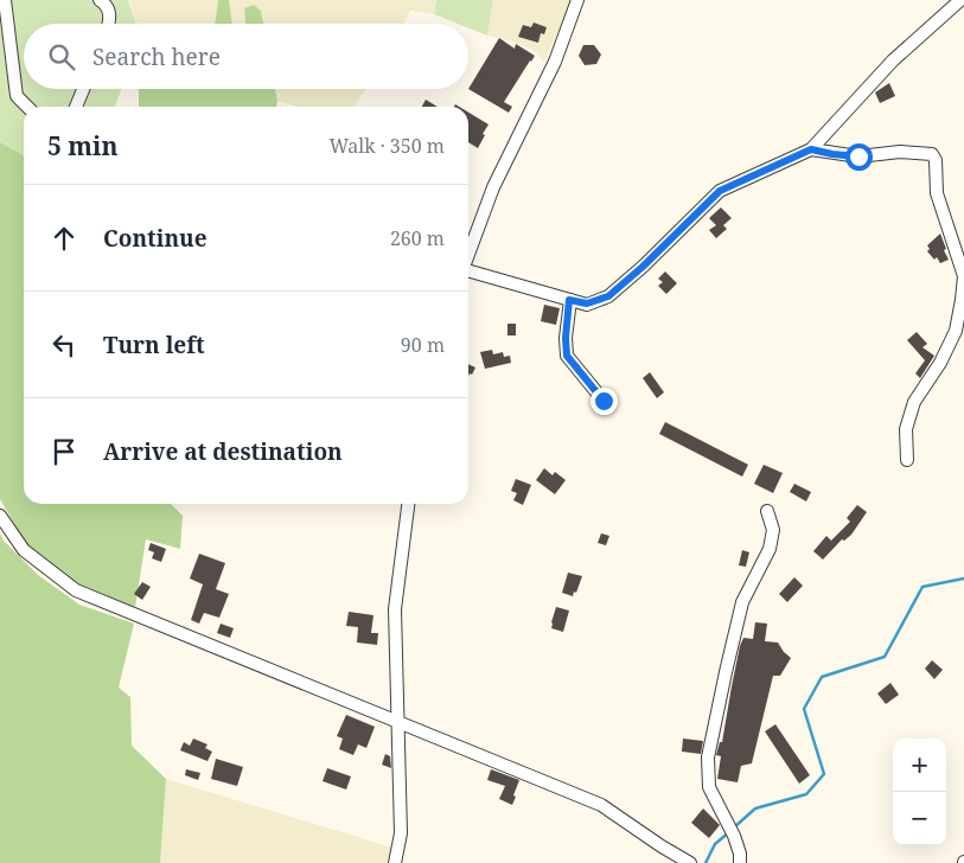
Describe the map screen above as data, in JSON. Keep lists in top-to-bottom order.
{
  "page": {
    "search": "Search here",
    "heading": ["5 min", "Walk · 350 m"],
    "list": [
      ["Continue", "260 m"],
      ["Turn left", "90 m"],
      "Arrive at destination"
    ],
    "map_buttons": ["+", "−"]
  }
}
